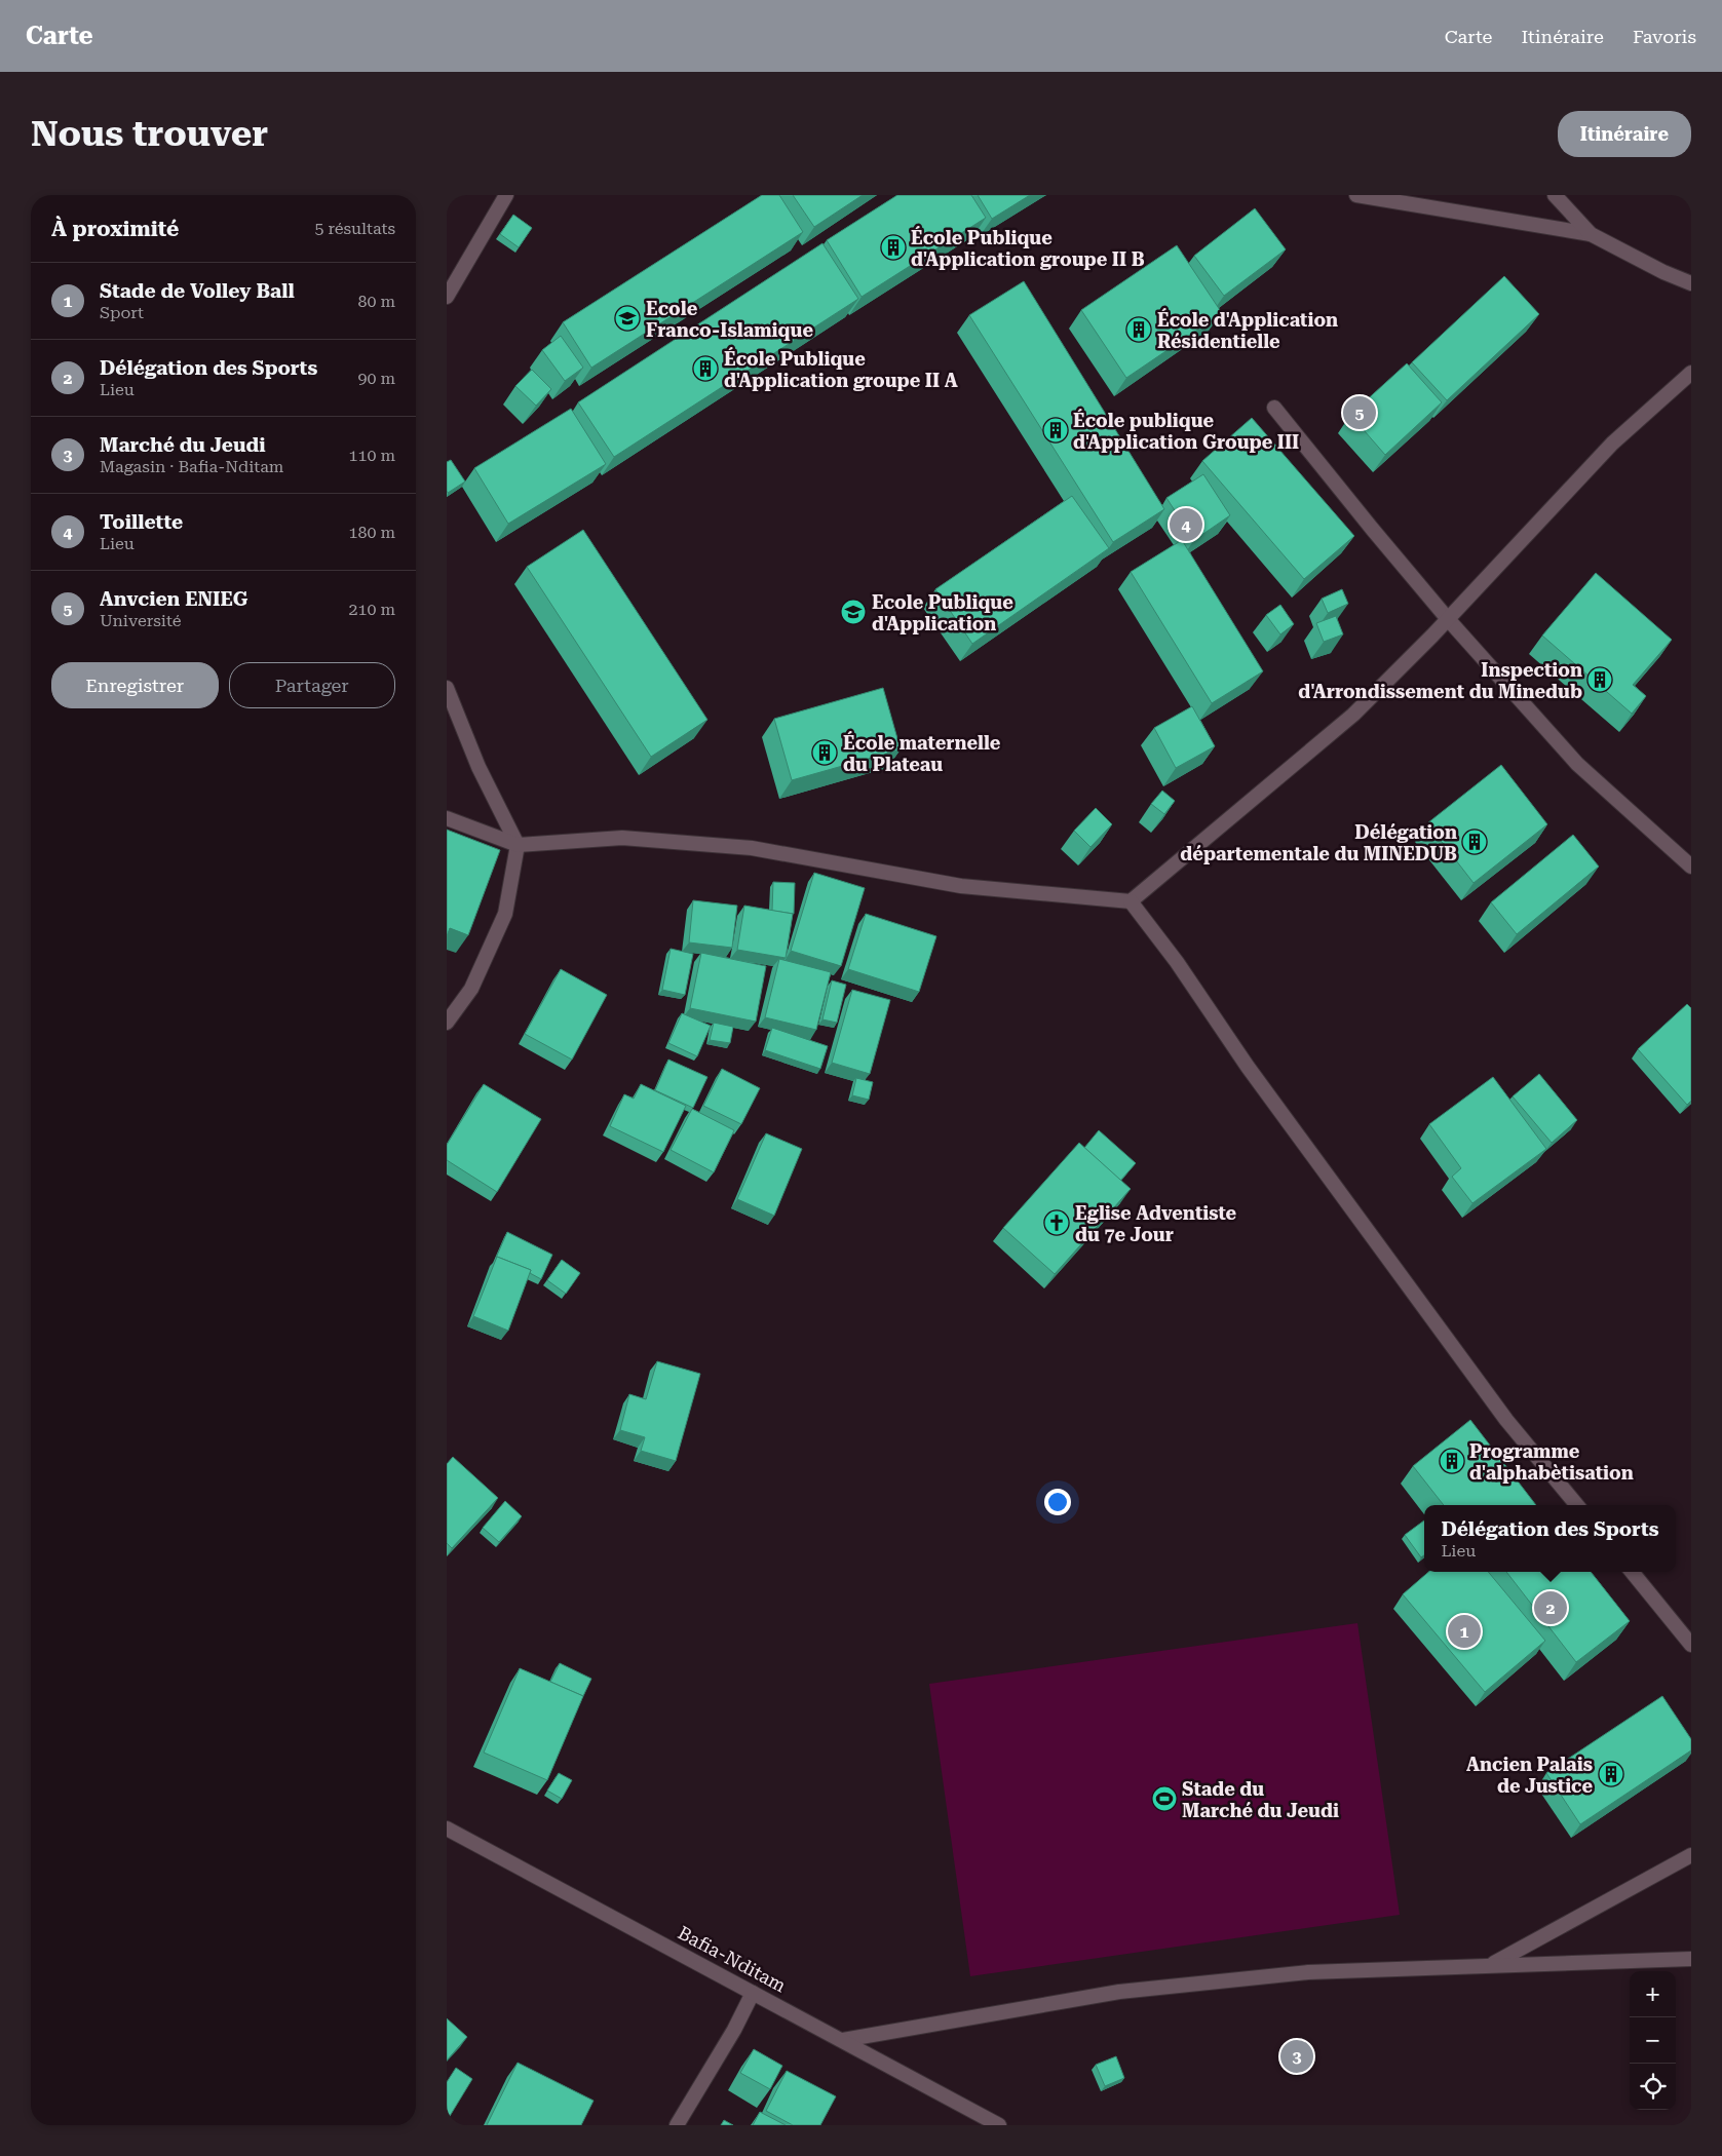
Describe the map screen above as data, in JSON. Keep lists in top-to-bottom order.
{
  "streets": {
    "street": ["Bafia-Nditam"]
  },
  "places": {
    "building": [
      "École Publique d'Application groupe II B",
      "École d'Application Résidentielle",
      "École Publique d'Application groupe II A",
      "École publique d'Application Groupe III",
      "Inspection d'Arrondissement du Minedub",
      "École maternelle du Plateau",
      "Délégation départementale du MINEDUB",
      "Programme d'alphabètisation",
      "Ancien Palais de Justice"
    ],
    "school or university": ["Ecole Franco-Islamique", "Ecole Publique d'Application"],
    "church": ["Eglise Adventiste du 7e Jour"],
    "sports": ["Stade du Marché du Jeudi"]
  },
  "page": {
    "header": "Carte",
    "nav": ["Carte", "Itinéraire", "Favoris"],
    "buttons": [
      "Itinéraire",
      ["Enregistrer", "Partager"]
    ],
    "title": "Nous trouver",
    "heading": ["À proximité", "5 résultats"],
    "list": [
      {
        "mark": "1",
        "name": "Stade de Volley Ball",
        "note": "Sport",
        "value": "80 m"
      },
      {
        "mark": "2",
        "name": "Délégation des Sports",
        "note": "Lieu",
        "value": "90 m"
      },
      {
        "mark": "3",
        "name": "Marché du Jeudi",
        "note": "Magasin · Bafia-Nditam",
        "value": "110 m"
      },
      {
        "mark": "4",
        "name": "Toillette",
        "note": "Lieu",
        "value": "180 m"
      },
      {
        "mark": "5",
        "name": "Anvcien ENIEG",
        "note": "Université",
        "value": "210 m"
      }
    ],
    "pins": [
      "5",
      "4",
      "2",
      "1",
      "3"
    ],
    "popup": ["Délégation des Sports", "Lieu"],
    "map_buttons": ["+", "−"]
  }
}
